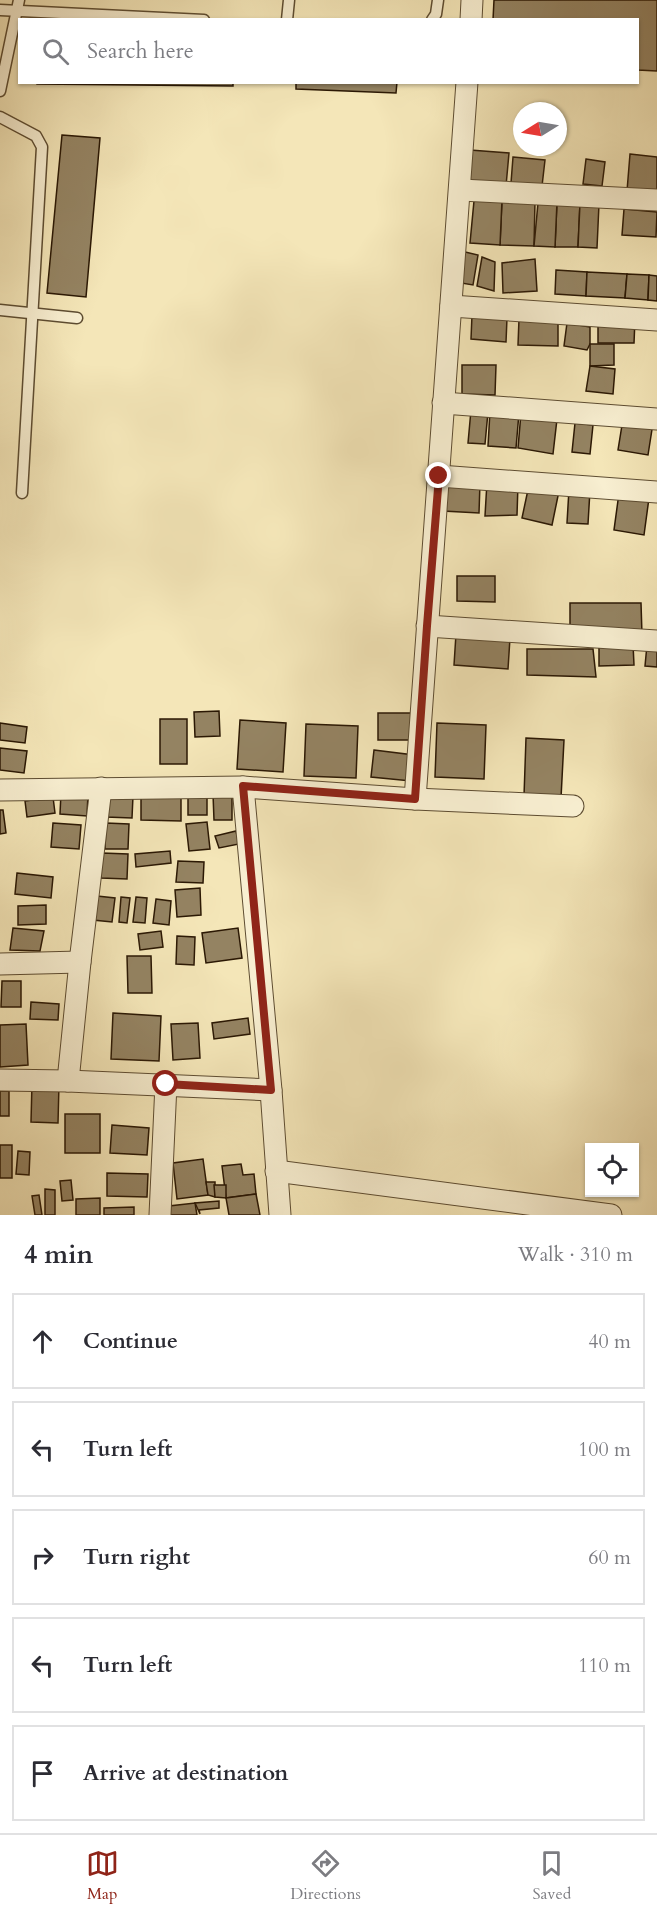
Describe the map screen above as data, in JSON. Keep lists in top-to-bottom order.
{
  "north": "left",
  "page": {
    "search": "Search here",
    "heading": ["4 min", "Walk · 310 m"],
    "list": [
      ["Continue", "40 m"],
      ["Turn left", "100 m"],
      ["Turn right", "60 m"],
      ["Turn left", "110 m"],
      "Arrive at destination"
    ],
    "nav": ["Map", "Directions", "Saved"]
  }
}
